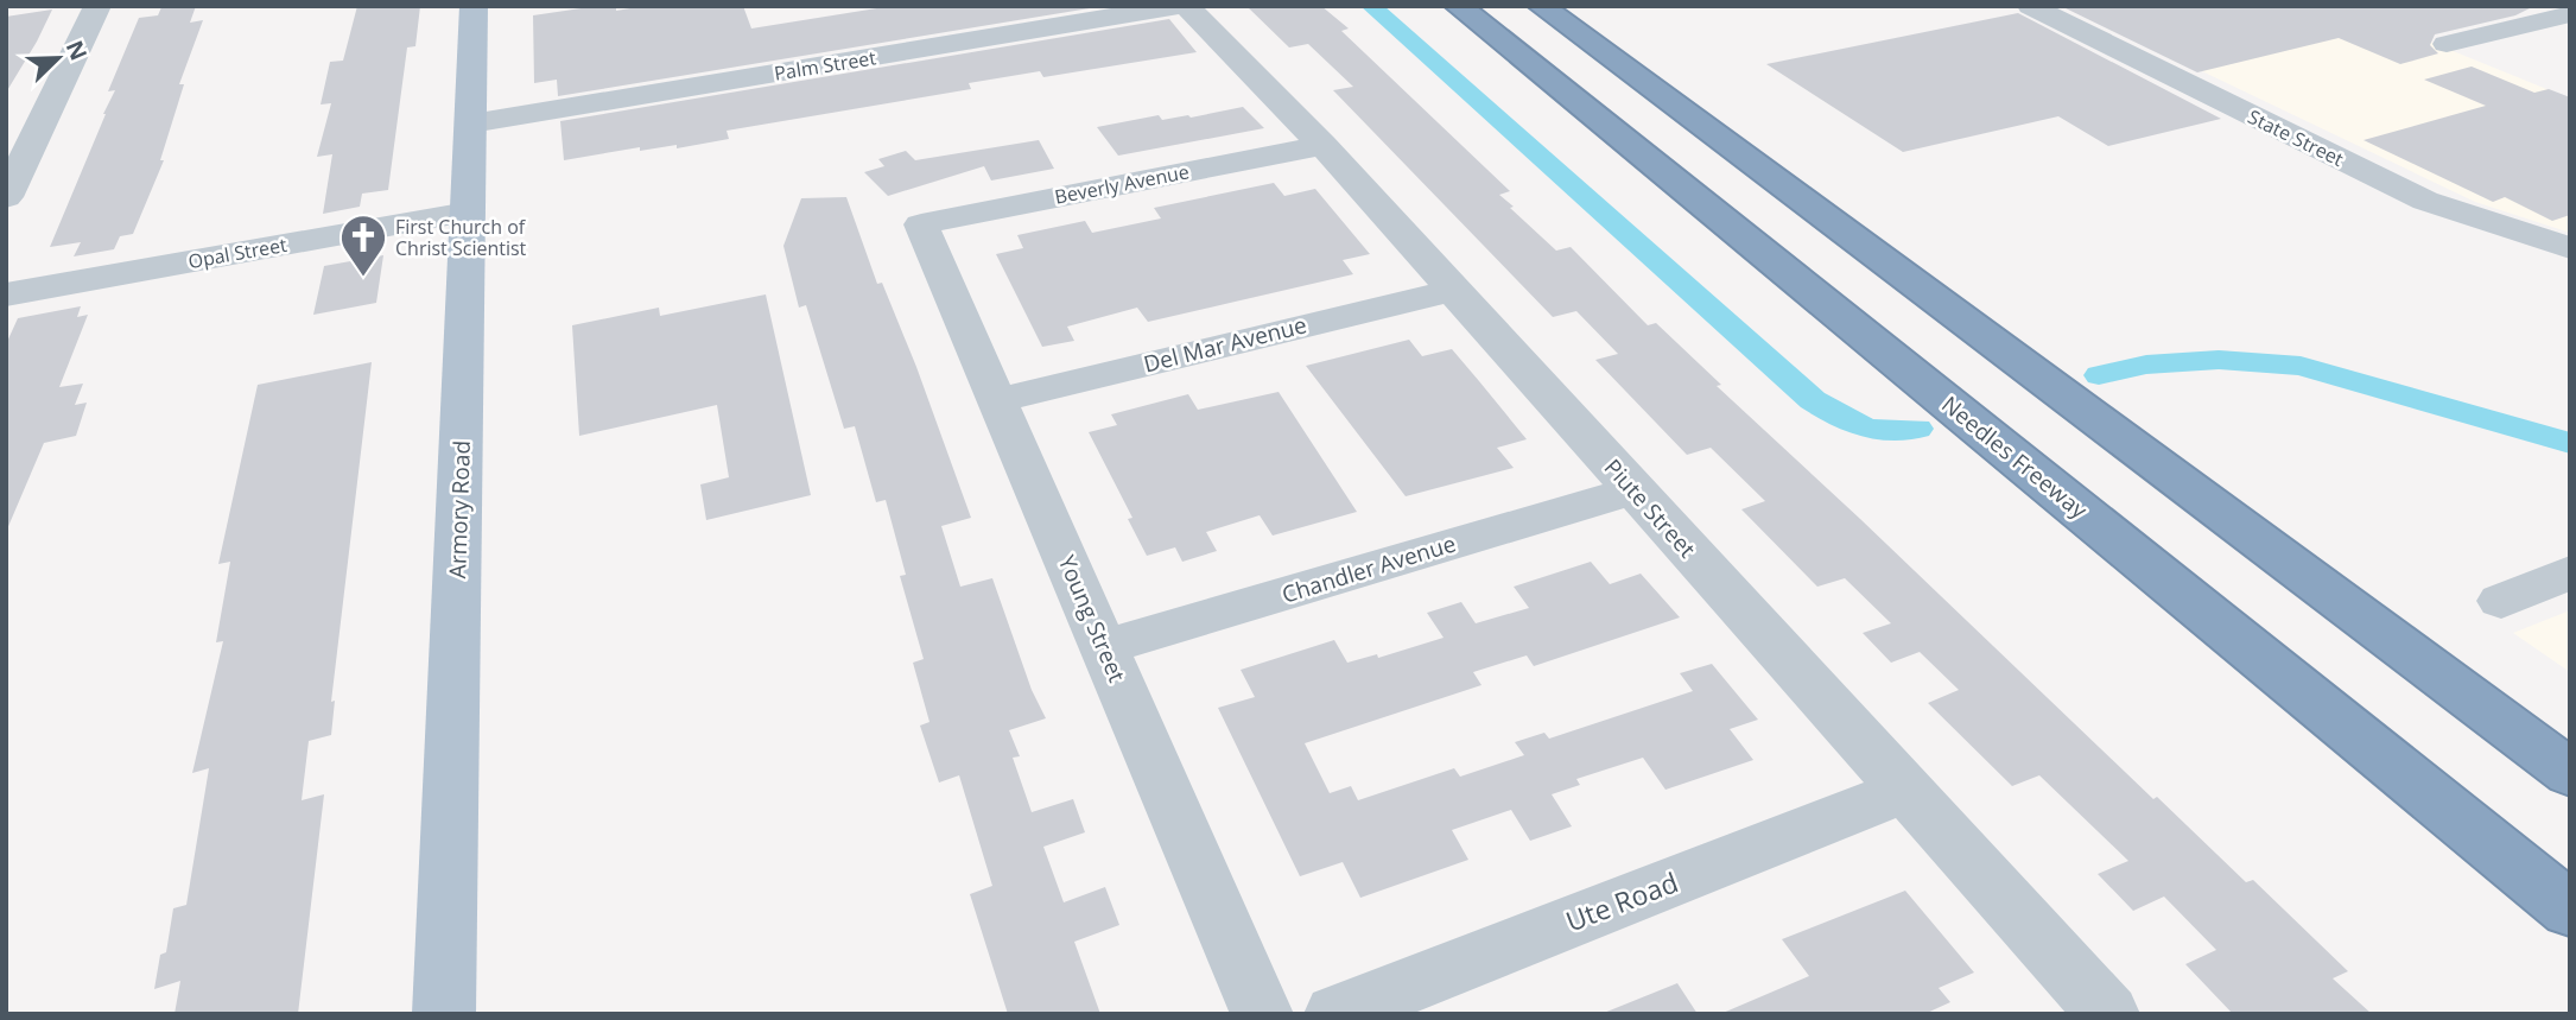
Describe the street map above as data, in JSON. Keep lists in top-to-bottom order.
{
  "streets": {
    "highway": ["Needles Freeway"],
    "main road": ["Armory Road"],
    "street": [
      "Palm Street",
      "State Street",
      "Beverly Avenue",
      "Opal Street",
      "Del Mar Avenue",
      "Piute Street",
      "Chandler Avenue",
      "Young Street",
      "Ute Road"
    ]
  },
  "crossings": [
    ["Palm Street", "Armory Road"],
    ["Beverly Avenue", "Piute Street"],
    ["Beverly Avenue", "Young Street"],
    ["Opal Street", "Armory Road"],
    ["Del Mar Avenue", "Piute Street"],
    ["Del Mar Avenue", "Young Street"],
    ["Piute Street", "Chandler Avenue"],
    ["Piute Street", "Ute Road"],
    ["Chandler Avenue", "Young Street"]
  ],
  "places": {
    "church": ["First Church of Christ Scientist"]
  },
  "north": "top right"
}
